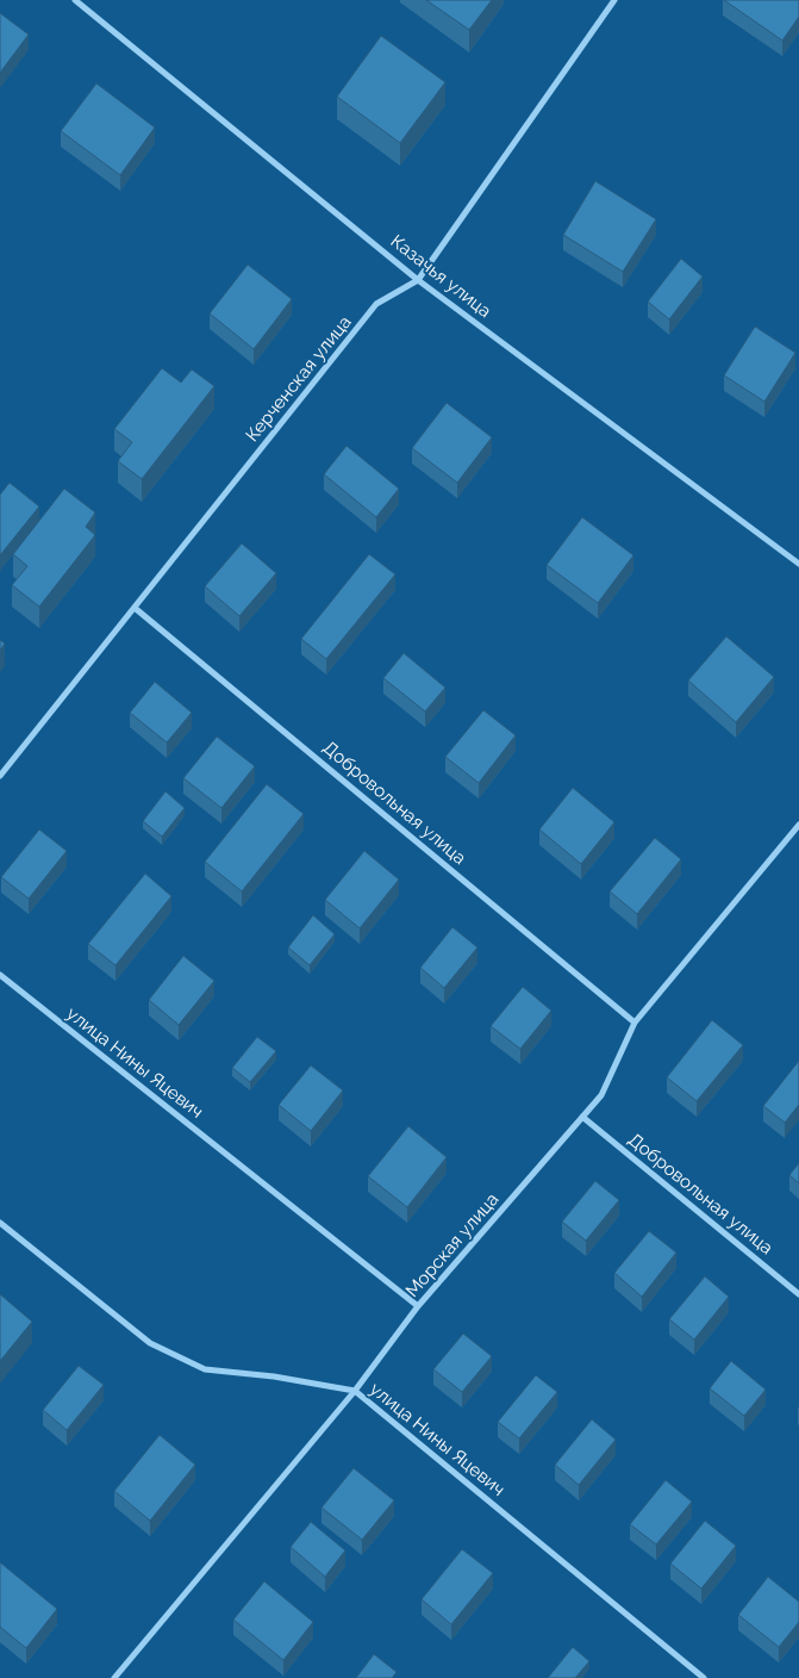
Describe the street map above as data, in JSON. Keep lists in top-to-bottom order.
{
  "streets": {
    "street": [
      "Казачья улица",
      "Керченская улица",
      "Добровольная улица",
      "улица Нины Яцевич",
      "Морская улица"
    ]
  },
  "crossings": [
    ["Казачья улица", "Керченская улица"],
    ["Керченская улица", "Добровольная улица"],
    ["Добровольная улица", "Морская улица"],
    ["улица Нины Яцевич", "Морская улица"]
  ]
}
